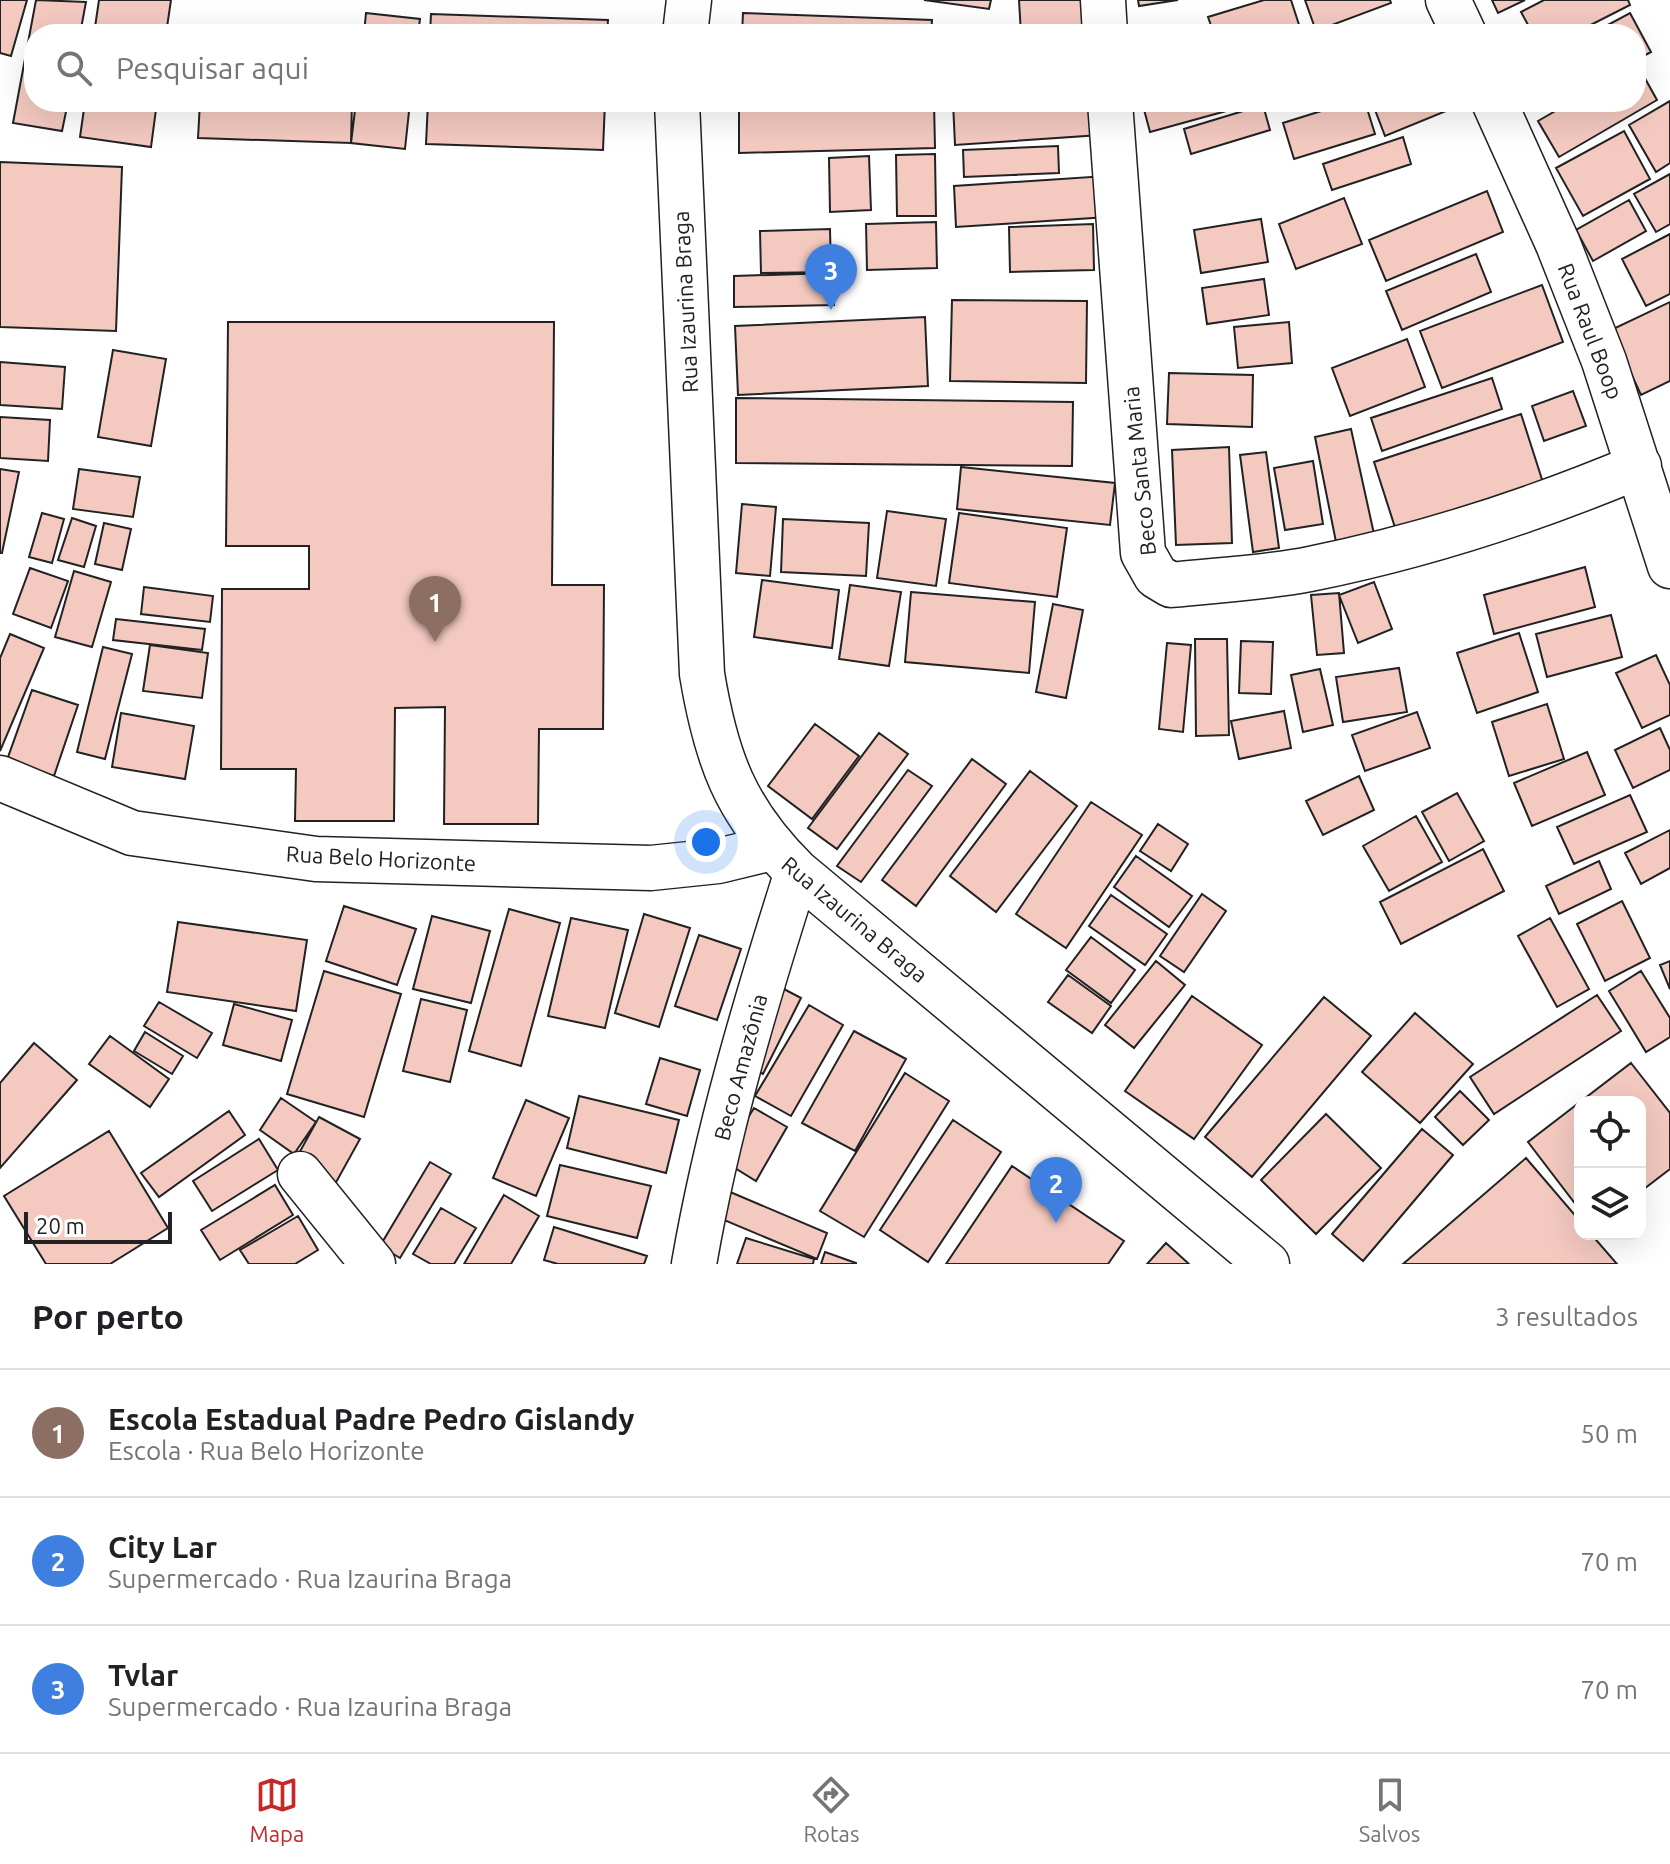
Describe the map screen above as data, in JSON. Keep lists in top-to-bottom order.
{
  "streets": {
    "street": [
      "Rua Izaurina Braga",
      "Rua Raul Boop",
      "Beco Santa Maria",
      "Rua Belo Horizonte",
      "Beco Amazônia"
    ]
  },
  "crossings": [
    ["Rua Izaurina Braga", "Rua Belo Horizonte"],
    ["Rua Izaurina Braga", "Beco Amazônia"],
    ["Rua Raul Boop", "Beco Santa Maria"],
    ["Rua Belo Horizonte", "Beco Amazônia"]
  ],
  "scale_bar": "20 m",
  "page": {
    "search": "Pesquisar aqui",
    "pins": ["3", "1", "2"],
    "scale": "20 m",
    "heading": ["Por perto", "3 resultados"],
    "list": [
      {
        "mark": "1",
        "name": "Escola Estadual Padre Pedro Gislandy",
        "note": "Escola · Rua Belo Horizonte",
        "value": "50 m"
      },
      {
        "mark": "2",
        "name": "City Lar",
        "note": "Supermercado · Rua Izaurina Braga",
        "value": "70 m"
      },
      {
        "mark": "3",
        "name": "Tvlar",
        "note": "Supermercado · Rua Izaurina Braga",
        "value": "70 m"
      }
    ],
    "nav": ["Mapa", "Rotas", "Salvos"]
  }
}
